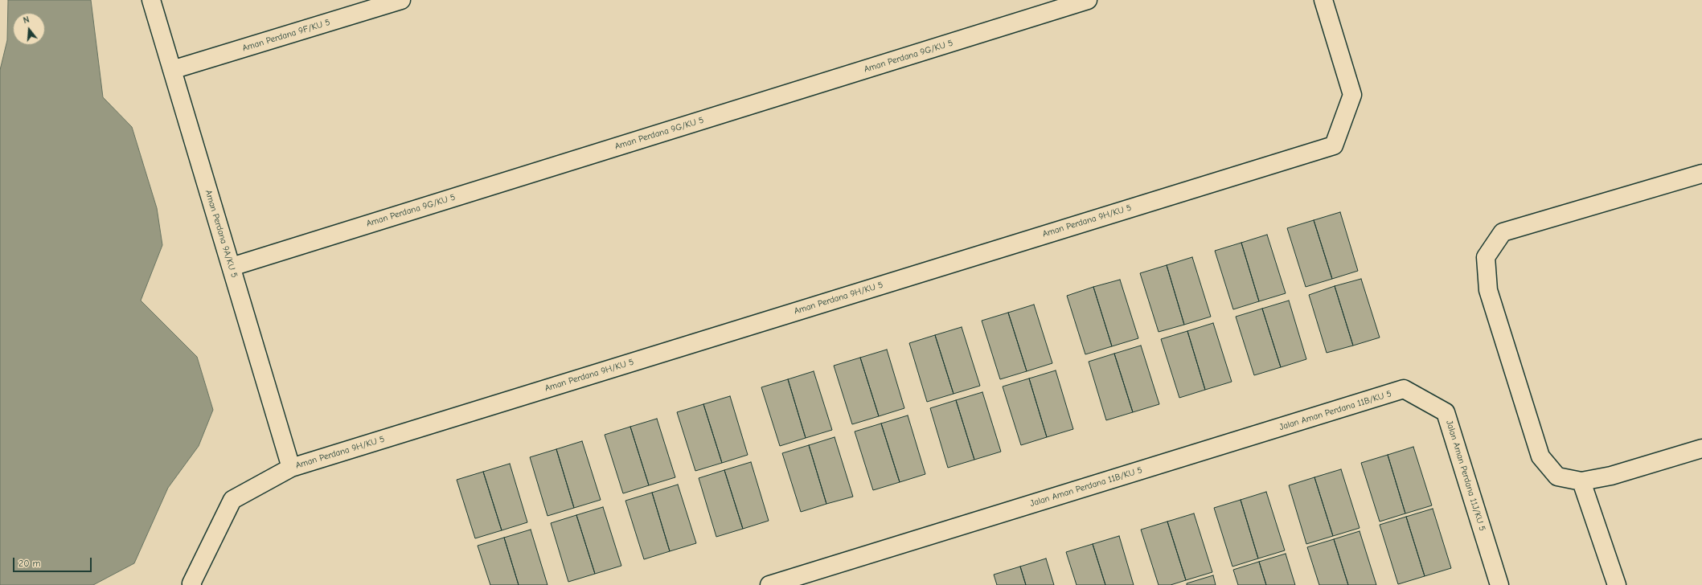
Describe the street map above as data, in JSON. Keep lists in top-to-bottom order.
{
  "streets": {
    "street": [
      "Aman Perdana 9F/KU 5",
      "Aman Perdana 9G/KU 5",
      "Aman Perdana 9H/KU 5",
      "Aman Perdana 9A/KU 5",
      "Jalan Aman Perdana 11B/KU 5",
      "Jalan Aman Perdana 11J/KU 5"
    ]
  },
  "crossings": [
    ["Aman Perdana 9F/KU 5", "Aman Perdana 9A/KU 5"],
    ["Aman Perdana 9G/KU 5", "Aman Perdana 9A/KU 5"],
    ["Aman Perdana 9H/KU 5", "Aman Perdana 9A/KU 5"],
    ["Jalan Aman Perdana 11B/KU 5", "Jalan Aman Perdana 11J/KU 5"]
  ],
  "scale_bar": "20 m",
  "north": "top"
}
